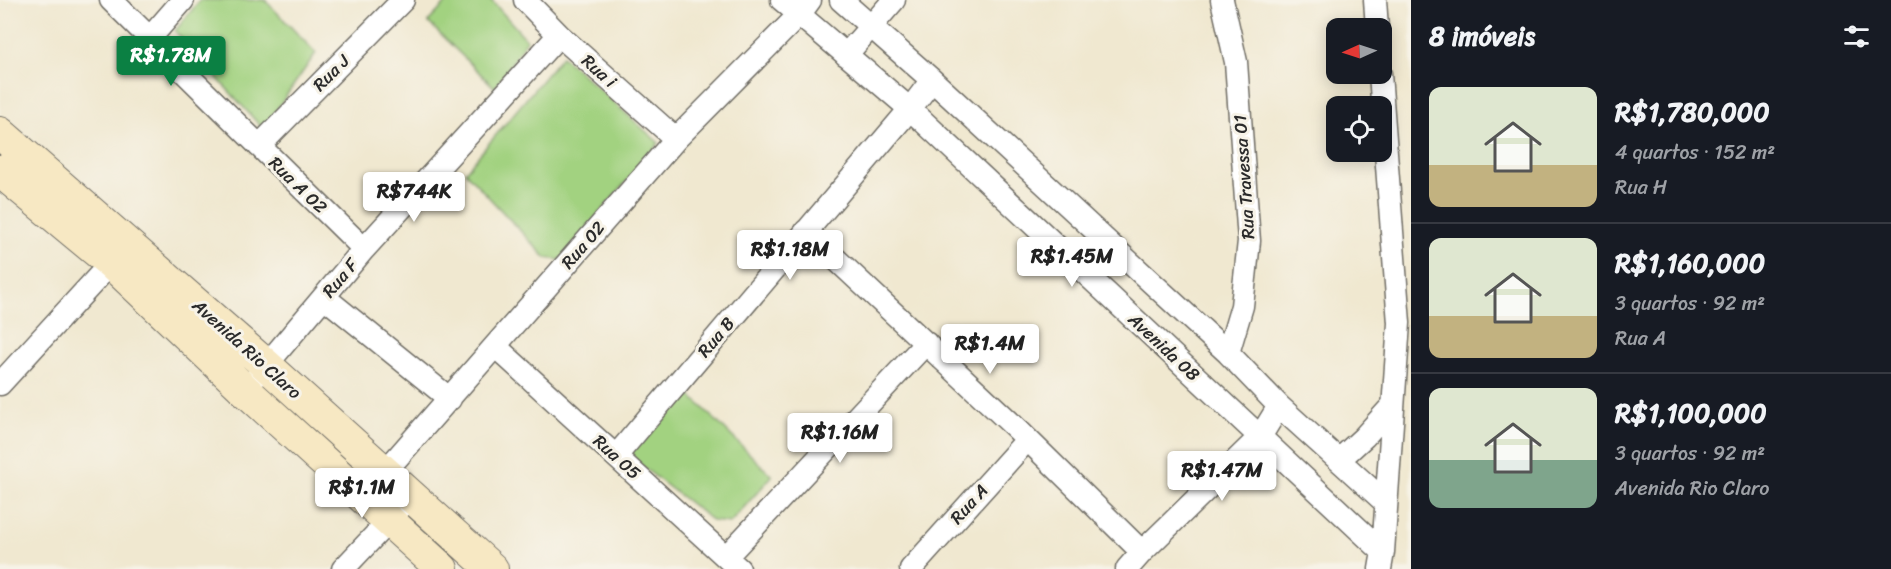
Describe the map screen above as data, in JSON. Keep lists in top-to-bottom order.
{
  "streets": {
    "street": [
      "Rua i",
      "Rua J",
      "Rua Travessa 01",
      "Rua A 02",
      "Rua 02",
      "Rua F",
      "Rua B",
      "Avenida 08",
      "Avenida Rio Claro",
      "Rua 05",
      "Rua A"
    ]
  },
  "crossings": [
    ["Rua i", "Rua 02"],
    ["Rua i", "Rua F"],
    ["Rua J", "Rua A 02"],
    ["Rua A 02", "Rua F"],
    ["Rua 02", "Avenida 08"],
    ["Rua 02", "Avenida Rio Claro"],
    ["Rua 02", "Rua 05"],
    ["Rua F", "Avenida Rio Claro"],
    ["Rua B", "Avenida 08"],
    ["Rua B", "Rua 05"]
  ],
  "north": "left",
  "page": {
    "heading": "8 imóveis",
    "price": [
      "R$1.78M",
      "R$744K",
      "R$1.18M",
      "R$1.45M",
      "R$1.4M",
      "R$1.16M",
      "R$1.47M",
      "R$1.1M"
    ],
    "list": [
      {
        "name": "R$1,780,000",
        "note": "4 quartos · 152 m² · Rua H"
      },
      {
        "name": "R$1,160,000",
        "note": "3 quartos · 92 m² · Rua A"
      },
      {
        "name": "R$1,100,000",
        "note": "3 quartos · 92 m² · Avenida Rio Claro"
      }
    ]
  }
}
